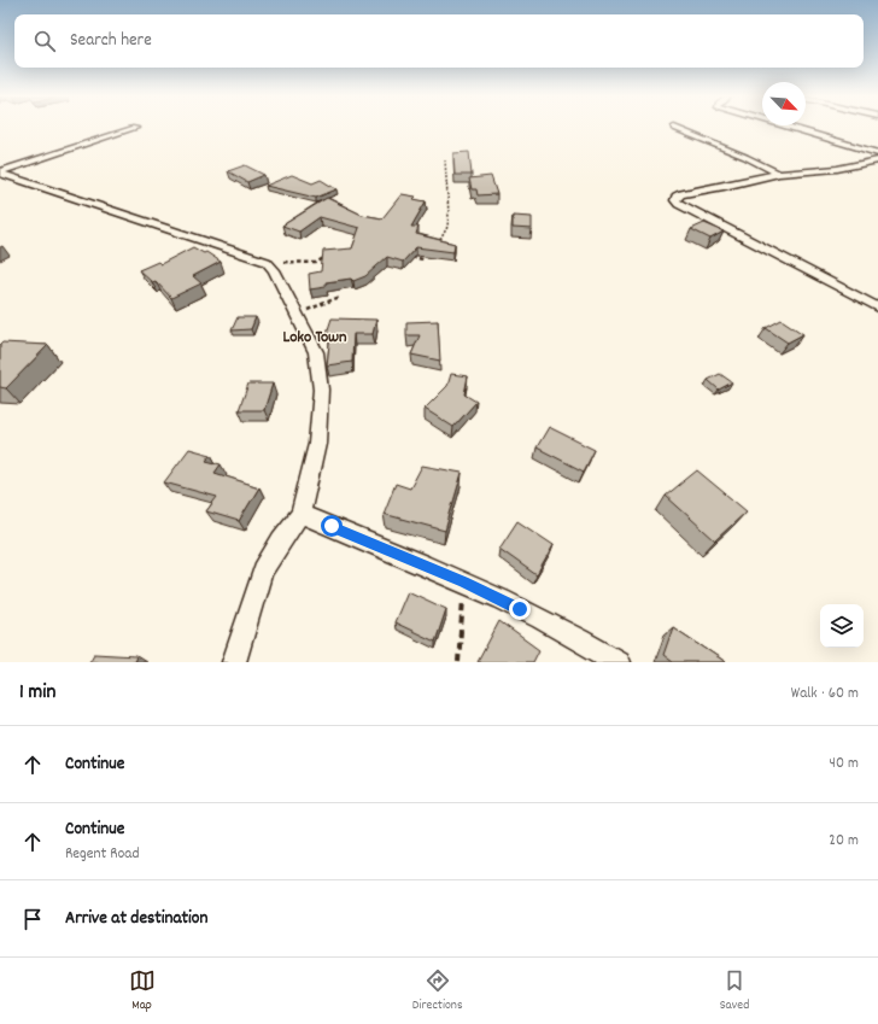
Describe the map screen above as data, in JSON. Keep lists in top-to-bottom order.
{
  "districts": ["Loko Town"],
  "north": "bottom right",
  "page": {
    "search": "Search here",
    "heading": ["1 min", "Walk · 60 m"],
    "list": [
      ["Continue", "40 m"],
      ["Continue", "Regent Road", "20 m"],
      "Arrive at destination"
    ],
    "nav": ["Map", "Directions", "Saved"]
  }
}
